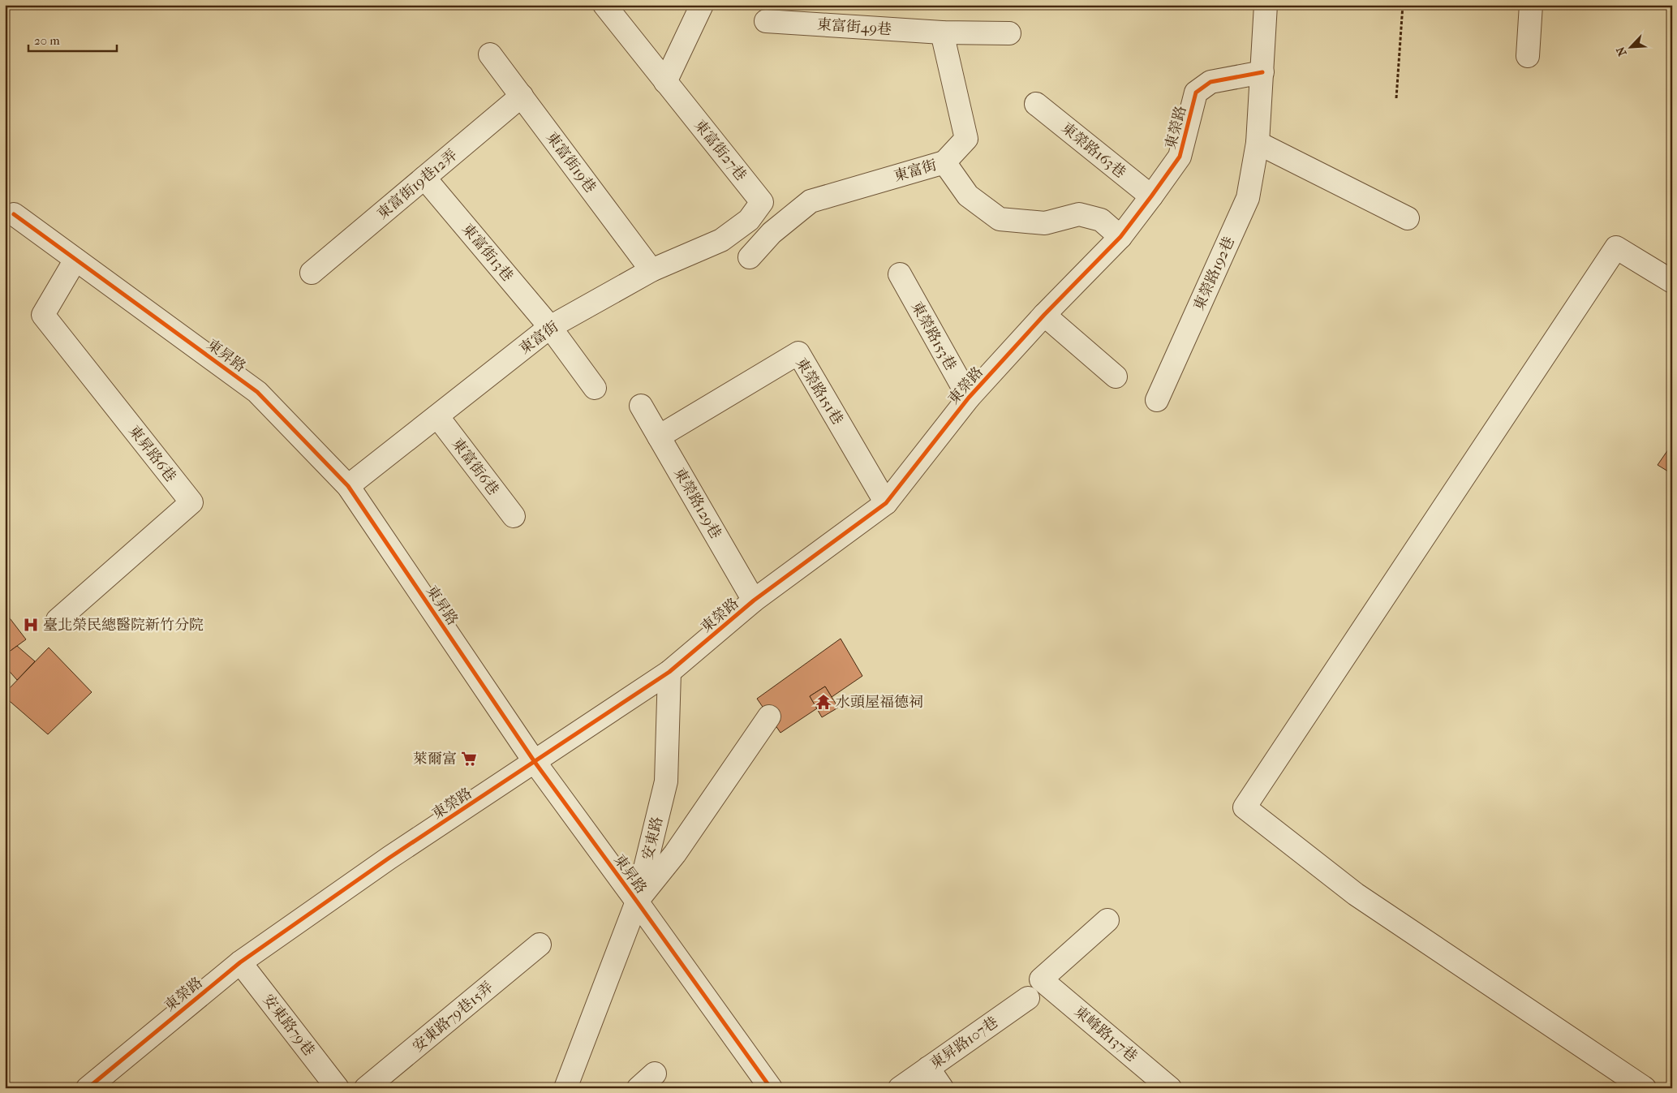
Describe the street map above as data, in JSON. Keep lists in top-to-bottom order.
{
  "streets": {
    "street": [
      "東富街49巷",
      "東榮路",
      "東富街27巷",
      "東榮路163巷",
      "東富街19巷",
      "東富街",
      "東富街19巷12弄",
      "東富街13巷",
      "東榮路192巷",
      "東榮路153巷",
      "東昇路",
      "東榮路151巷",
      "東昇路6巷",
      "東富街6巷",
      "東榮路129巷",
      "安東路",
      "安東路79巷15弄",
      "安東路79巷",
      "東峰路137巷",
      "東昇路107巷"
    ]
  },
  "crossings": [
    ["東榮路", "東榮路163巷"],
    ["東榮路", "東富街"],
    ["東榮路", "東榮路192巷"],
    ["東榮路", "東榮路153巷"],
    ["東榮路", "東昇路"],
    ["東榮路", "東榮路151巷"],
    ["東榮路", "東榮路129巷"],
    ["東榮路", "安東路"],
    ["東榮路", "安東路79巷"],
    ["東富街27巷", "東富街"],
    ["東富街19巷", "東富街"],
    ["東富街19巷", "東富街19巷12弄"],
    ["東富街", "東富街13巷"],
    ["東富街", "東昇路"],
    ["東富街", "東富街6巷"],
    ["東富街19巷12弄", "東富街13巷"],
    ["東昇路", "東昇路6巷"],
    ["東昇路", "安東路"],
    ["東榮路151巷", "東榮路129巷"]
  ],
  "places": {
    "hospital": ["臺北榮民總醫院新竹分院"],
    "temple": ["水頭屋福德祠"],
    "supermarket": ["萊爾富"]
  },
  "scale_bar": "20 m",
  "north": "bottom left"
}
